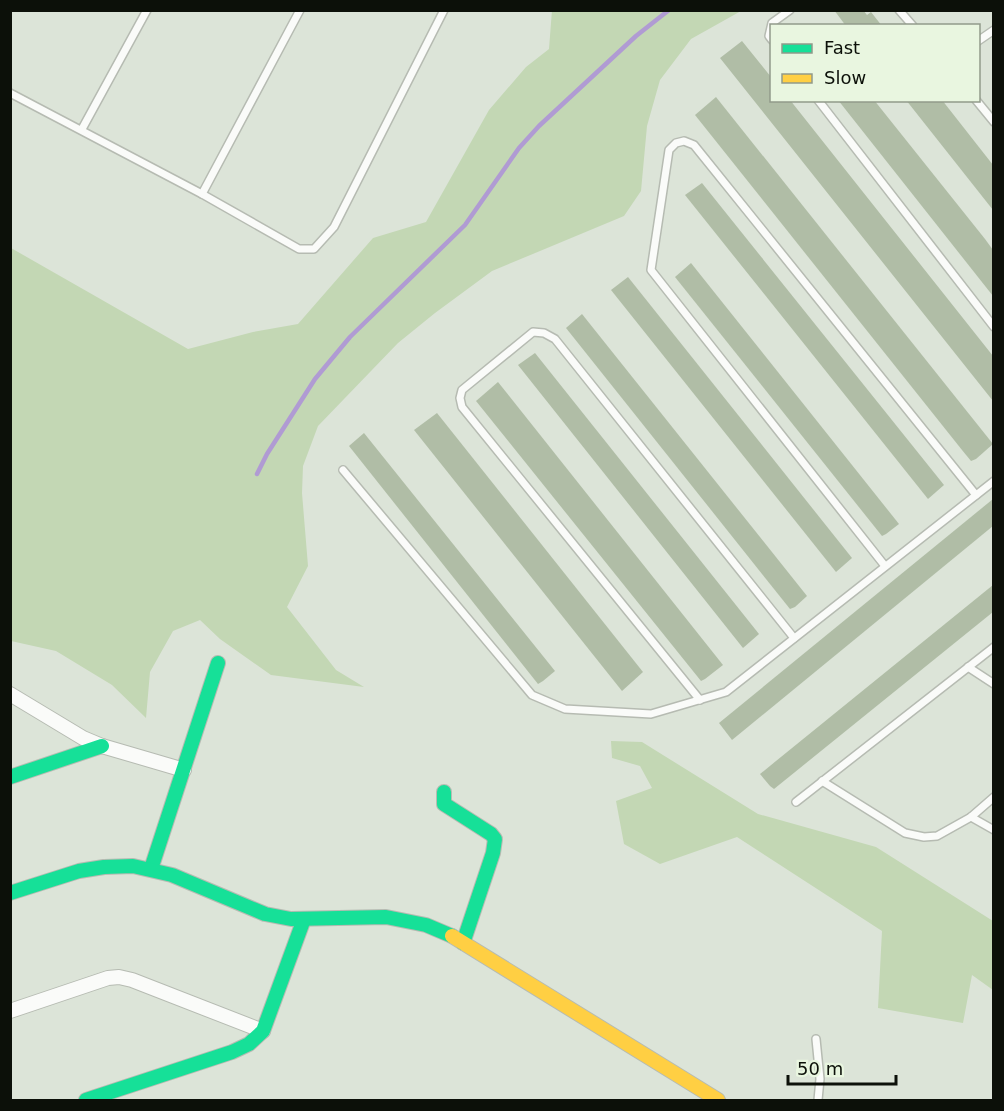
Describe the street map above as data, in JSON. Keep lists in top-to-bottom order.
{
  "legend": ["Fast", "Slow"],
  "scale_bar": "50 m"
}
